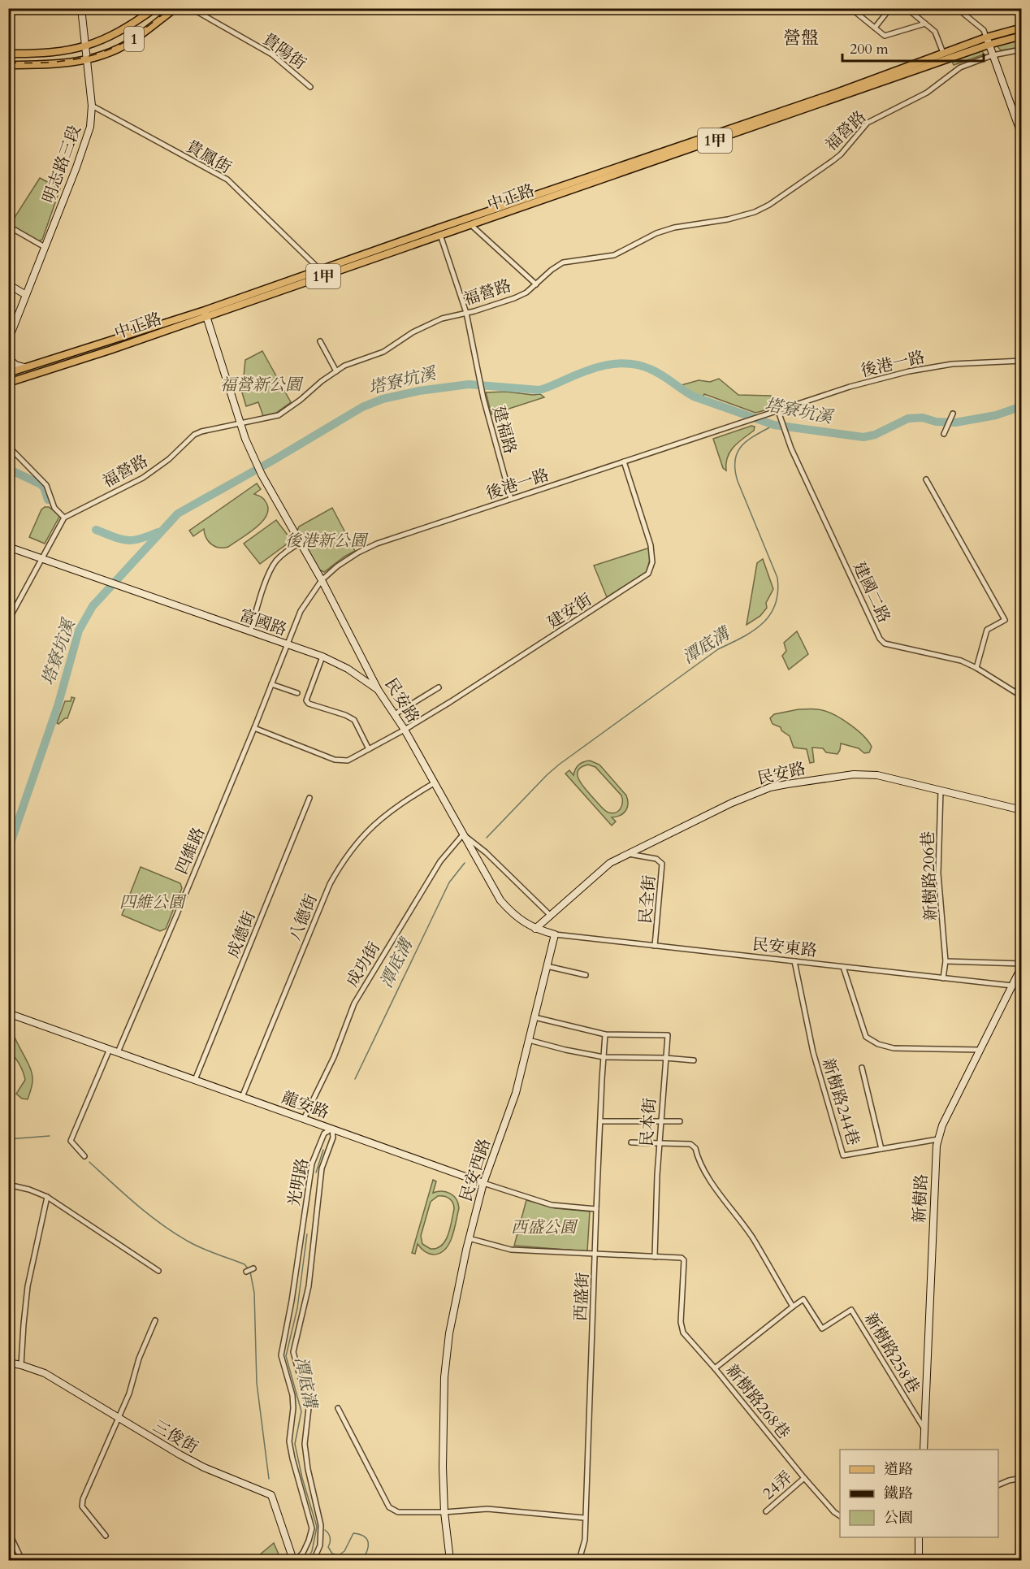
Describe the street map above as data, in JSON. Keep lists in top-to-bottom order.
{
  "streets": {
    "main road": ["1", "1甲", "中正路"],
    "street": [
      "貴陽街",
      "福營路",
      "貴鳳街",
      "明志路三段",
      "後港一路",
      "建福路",
      "建國二路",
      "建安街",
      "富國路",
      "民安路",
      "四維路",
      "新樹路206巷",
      "民全街",
      "八德街",
      "成德街",
      "民安東路",
      "成功街",
      "新樹路244巷",
      "龍安路",
      "民本街",
      "民安西路",
      "光明路",
      "新樹路",
      "西盛街",
      "新樹路258巷",
      "新樹路268巷",
      "三俊街",
      "24弄"
    ]
  },
  "crossings": [
    ["1", "明志路三段"],
    ["福營路", "建福路"],
    ["福營路", "民安路"],
    ["貴鳳街", "明志路三段"],
    ["貴鳳街", "中正路"],
    ["後港一路", "建福路"],
    ["後港一路", "建國二路"],
    ["後港一路", "建安街"],
    ["後港一路", "民安路"],
    ["後港一路", "四維路"],
    ["建安街", "民安路"],
    ["富國路", "民安路"],
    ["富國路", "四維路"],
    ["民安路", "四維路"],
    ["民安路", "新樹路206巷"],
    ["民安路", "民全街"],
    ["民安路", "八德街"],
    ["民安路", "成功街"],
    ["四維路", "龍安路"],
    ["新樹路206巷", "民安東路"],
    ["民全街", "民安東路"],
    ["八德街", "龍安路"],
    ["成德街", "龍安路"],
    ["民安東路", "新樹路244巷"],
    ["民安東路", "民安西路"],
    ["民安東路", "新樹路"],
    ["成功街", "龍安路"],
    ["新樹路244巷", "新樹路"],
    ["龍安路", "民安西路"],
    ["龍安路", "光明路"],
    ["龍安路", "西盛街"],
    ["民本街", "西盛街"],
    ["光明路", "三俊街"],
    ["新樹路", "新樹路258巷"],
    ["新樹路258巷", "新樹路268巷"],
    ["新樹路268巷", "24弄"]
  ],
  "districts": ["營盤"],
  "water": ["塔寮坑溪", "潭底溝"],
  "parks": [
    "福營新公園",
    "後港新公園",
    "四維公園",
    "西盛公園"
  ],
  "legend": ["道路", "鐵路", "公園"],
  "scale_bar": "200 m"
}
